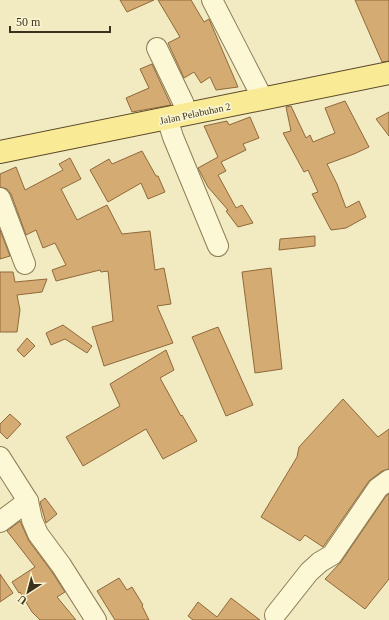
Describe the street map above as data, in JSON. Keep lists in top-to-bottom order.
{
  "streets": {
    "main road": ["Jalan Pelabuhan 2"]
  },
  "scale_bar": "50 m",
  "north": "bottom left"
}
